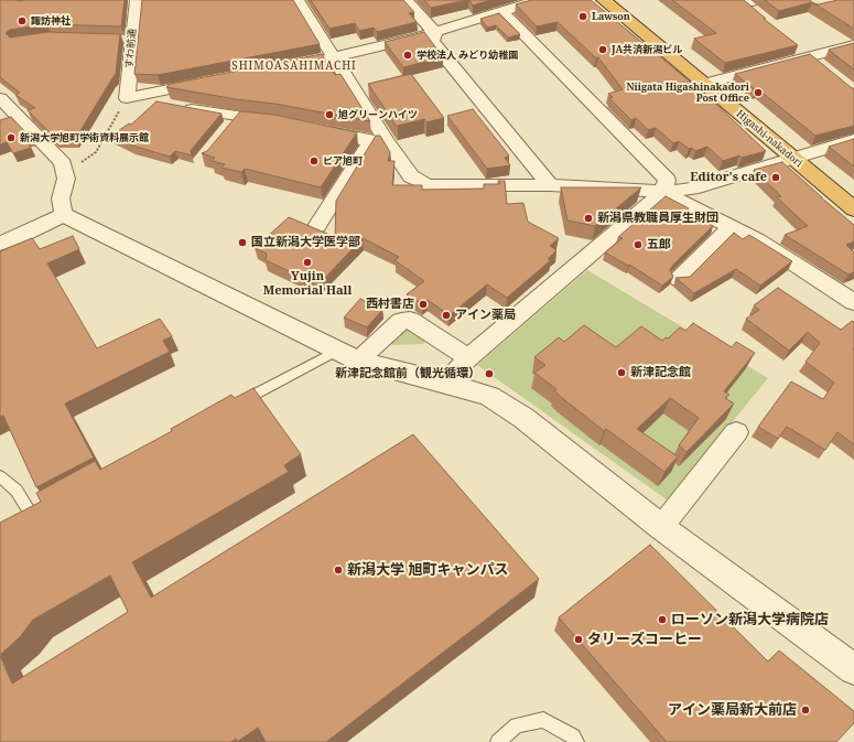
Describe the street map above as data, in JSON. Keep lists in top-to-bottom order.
{
  "streets": {
    "highway": ["Higashi-nakadori"],
    "street": ["すわ前通"]
  },
  "districts": ["SHIMOASAHIMACHI"],
  "places": [
    "Lawson",
    "諏訪神社",
    "JA共済新潟ビル",
    "学校法人 みどり幼稚園",
    "Niigata Higashinakadori Post Office",
    "旭グリーンハイツ",
    "新潟大学旭町学術資料展示館",
    "ピア旭町",
    "Editor's cafe",
    "新潟県教職員厚生財団",
    "国立新潟大学医学部",
    "五郎",
    "Yujin Memorial Hall",
    "西村書店",
    "アイン薬局",
    "新津記念館",
    "新津記念館前（観光循環）",
    "新潟大学 旭町キャンパス",
    "ローソン新潟大学病院店",
    "タリーズコーヒー",
    "アイン薬局新大前店"
  ]
}
